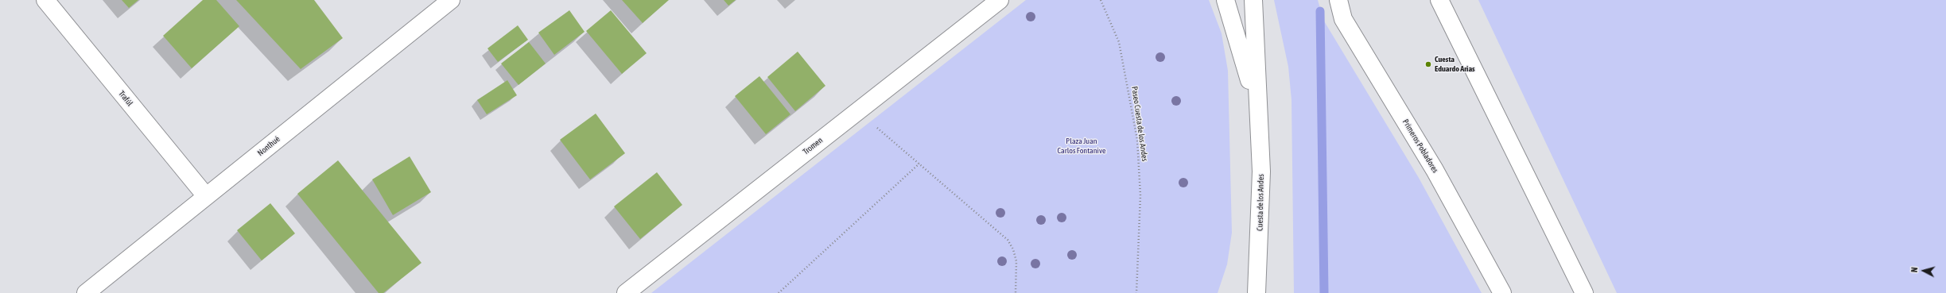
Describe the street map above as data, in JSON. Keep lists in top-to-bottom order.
{
  "streets": {
    "street": [
      "Trafúl",
      "Nonthué",
      "Tromen",
      "Primeros Pobladores",
      "Cuesta de los Andes"
    ],
    "path": ["Paseo Cuesta de los Andes"]
  },
  "crossings": [
    ["Trafúl", "Nonthué"]
  ],
  "parks": ["Plaza Juan Carlos Fontanive"],
  "places": ["Cuesta Eduardo Arias"],
  "north": "left"
}
